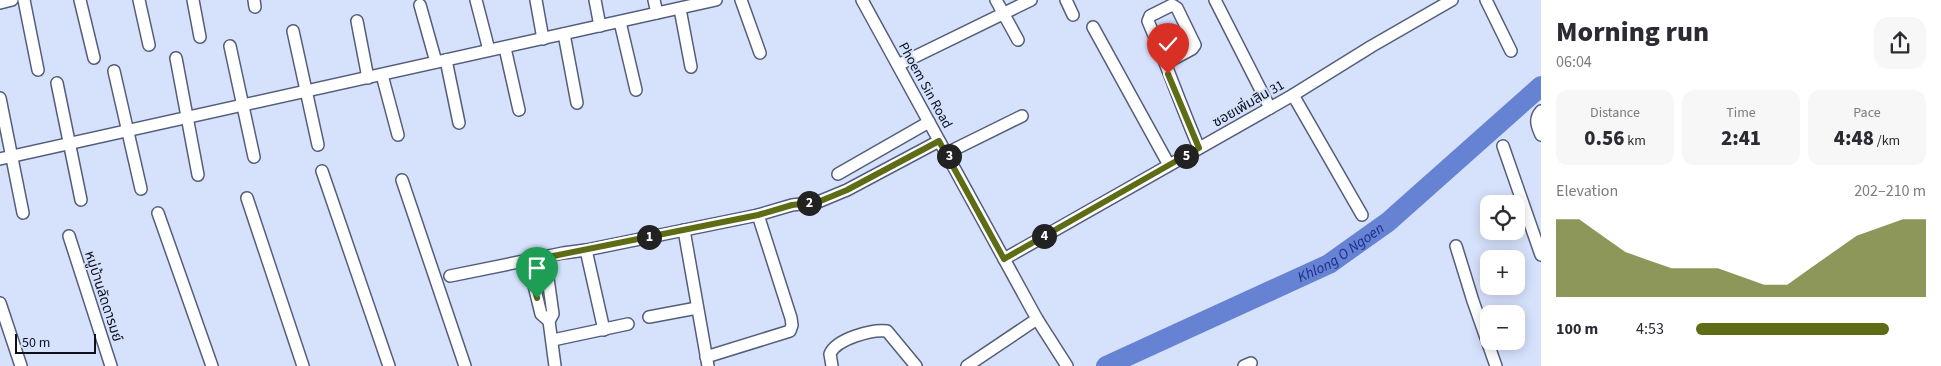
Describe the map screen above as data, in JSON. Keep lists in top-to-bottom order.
{
  "streets": {
    "street": ["Phoem Sin Road", "ซอยเพิ่มสิน 31", "หมู่บ้านลัดดารมย์"]
  },
  "crossings": [
    ["Phoem Sin Road", "ซอยเพิ่มสิน 31"]
  ],
  "water": ["Khlong O Ngoen"],
  "scale_bar": "50 m",
  "page": {
    "heading": ["Morning run", "06:04"],
    "stats": [
      ["Distance", "0.56 km"],
      ["Time", "2:41"],
      ["Pace", "4:48 /km"]
    ],
    "pins": [
      "3",
      "5",
      "2",
      "4",
      "1"
    ],
    "chart": ["Elevation", "202–210 m"],
    "map_buttons": ["+", "−"],
    "list": [
      {
        "name": "100 m",
        "note": "4:53"
      }
    ],
    "scale": "50 m"
  }
}
